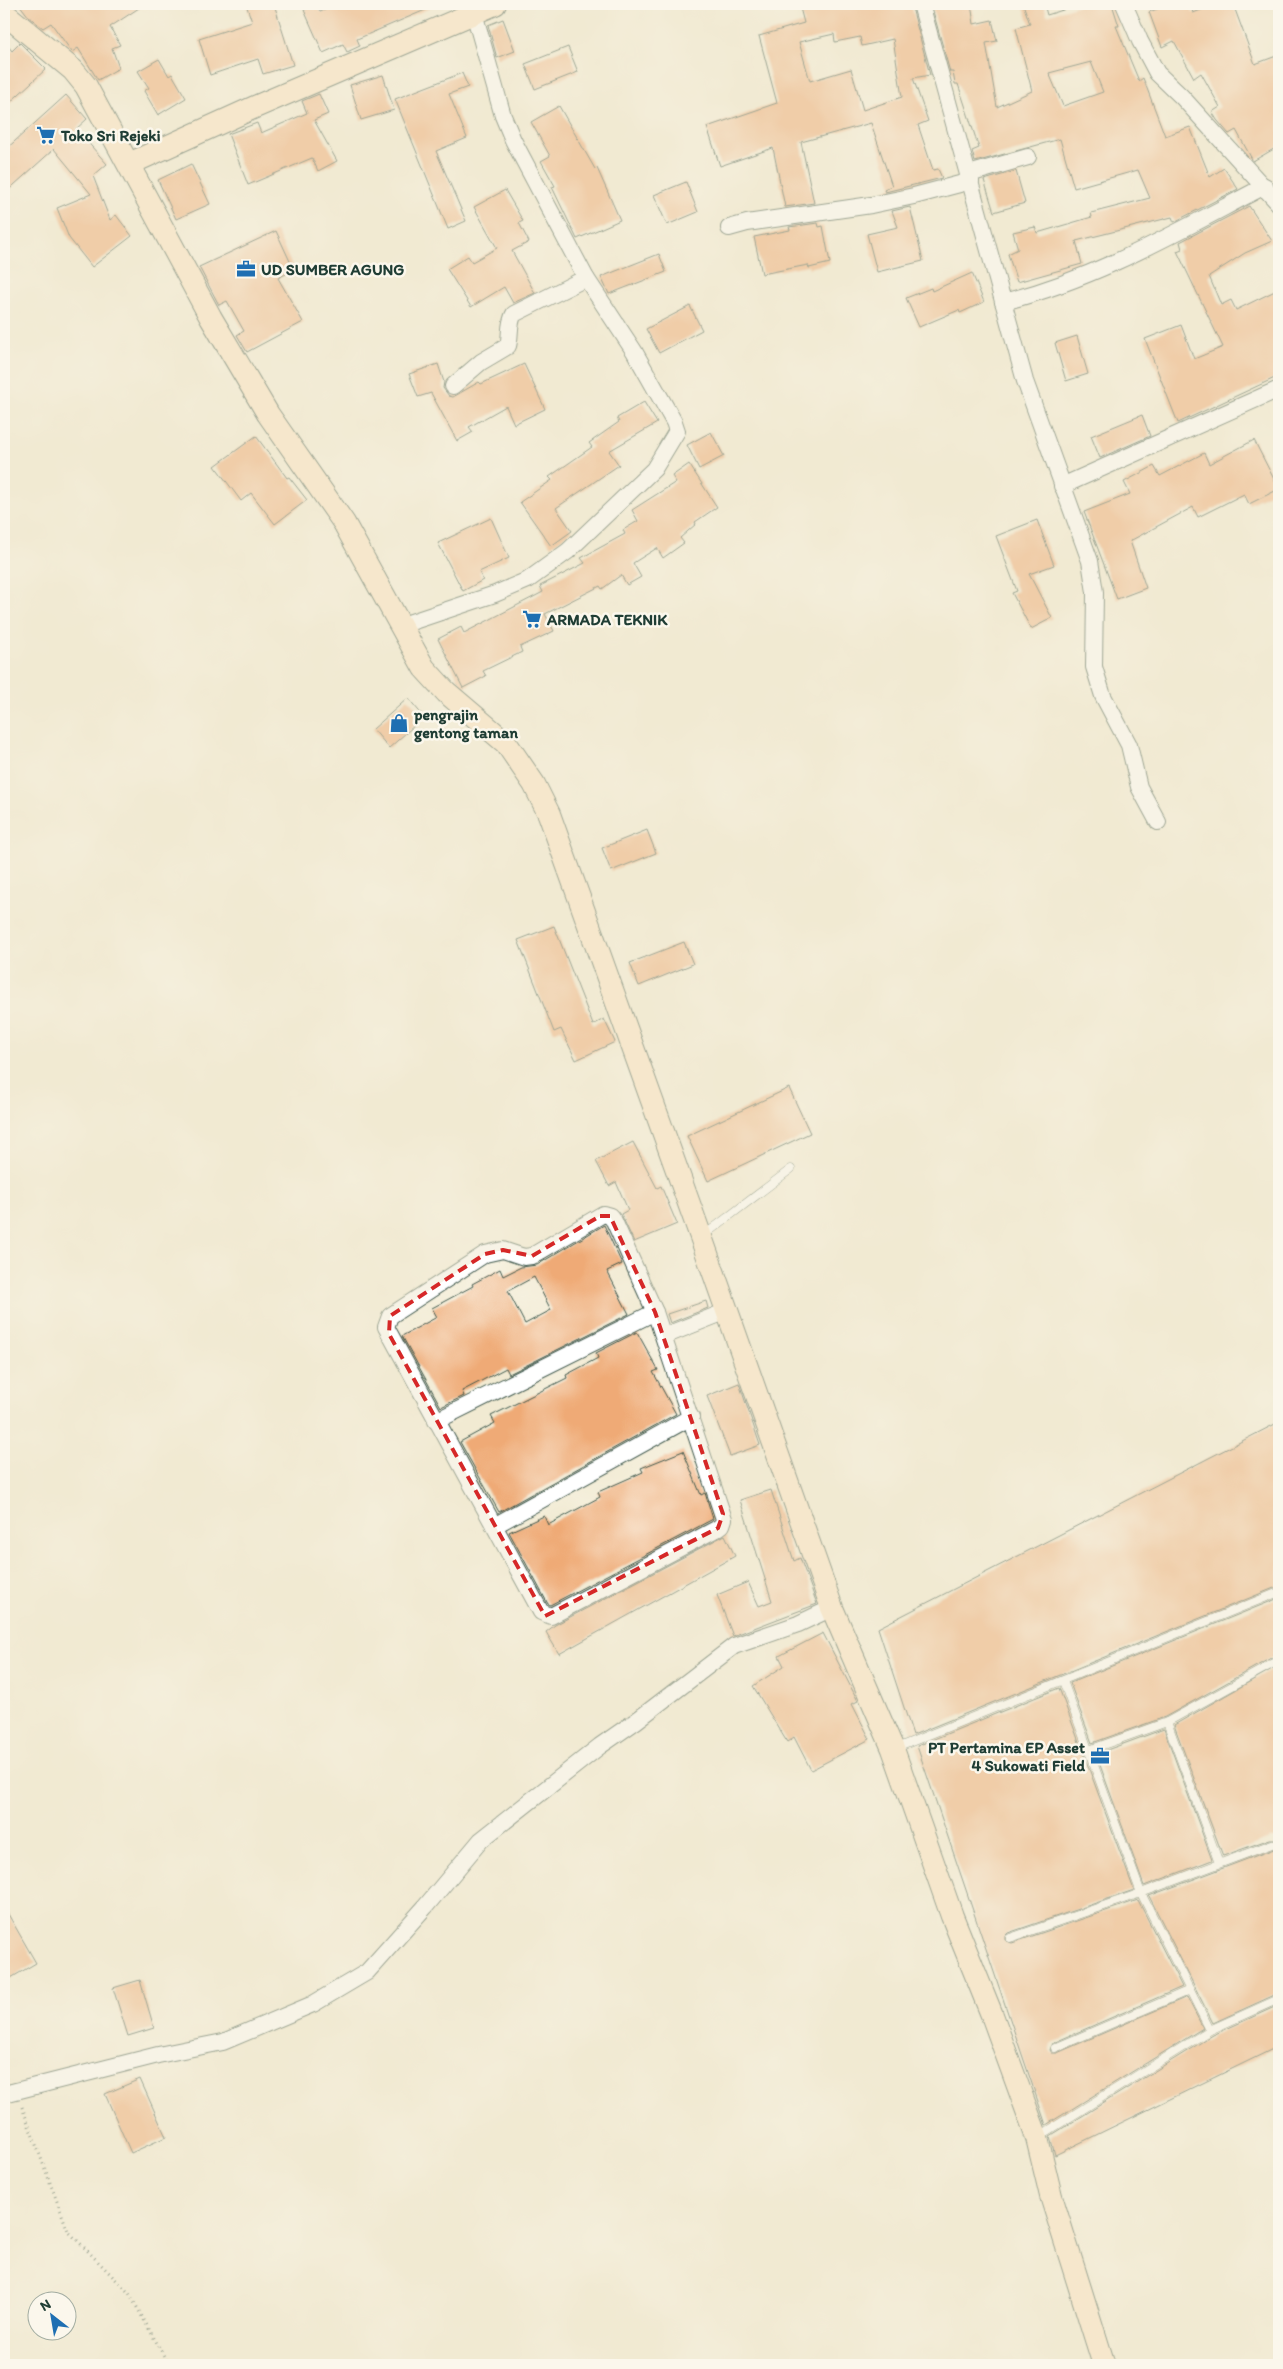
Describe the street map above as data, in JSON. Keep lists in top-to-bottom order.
{
  "places": {
    "supermarket": ["Toko Sri Rejeki", "ARMADA TEKNIK"],
    "office": ["UD SUMBER AGUNG", "PT Pertamina EP Asset 4 Sukowati Field"],
    "shop": ["pengrajin gentong taman"]
  },
  "north": "top left"
}
